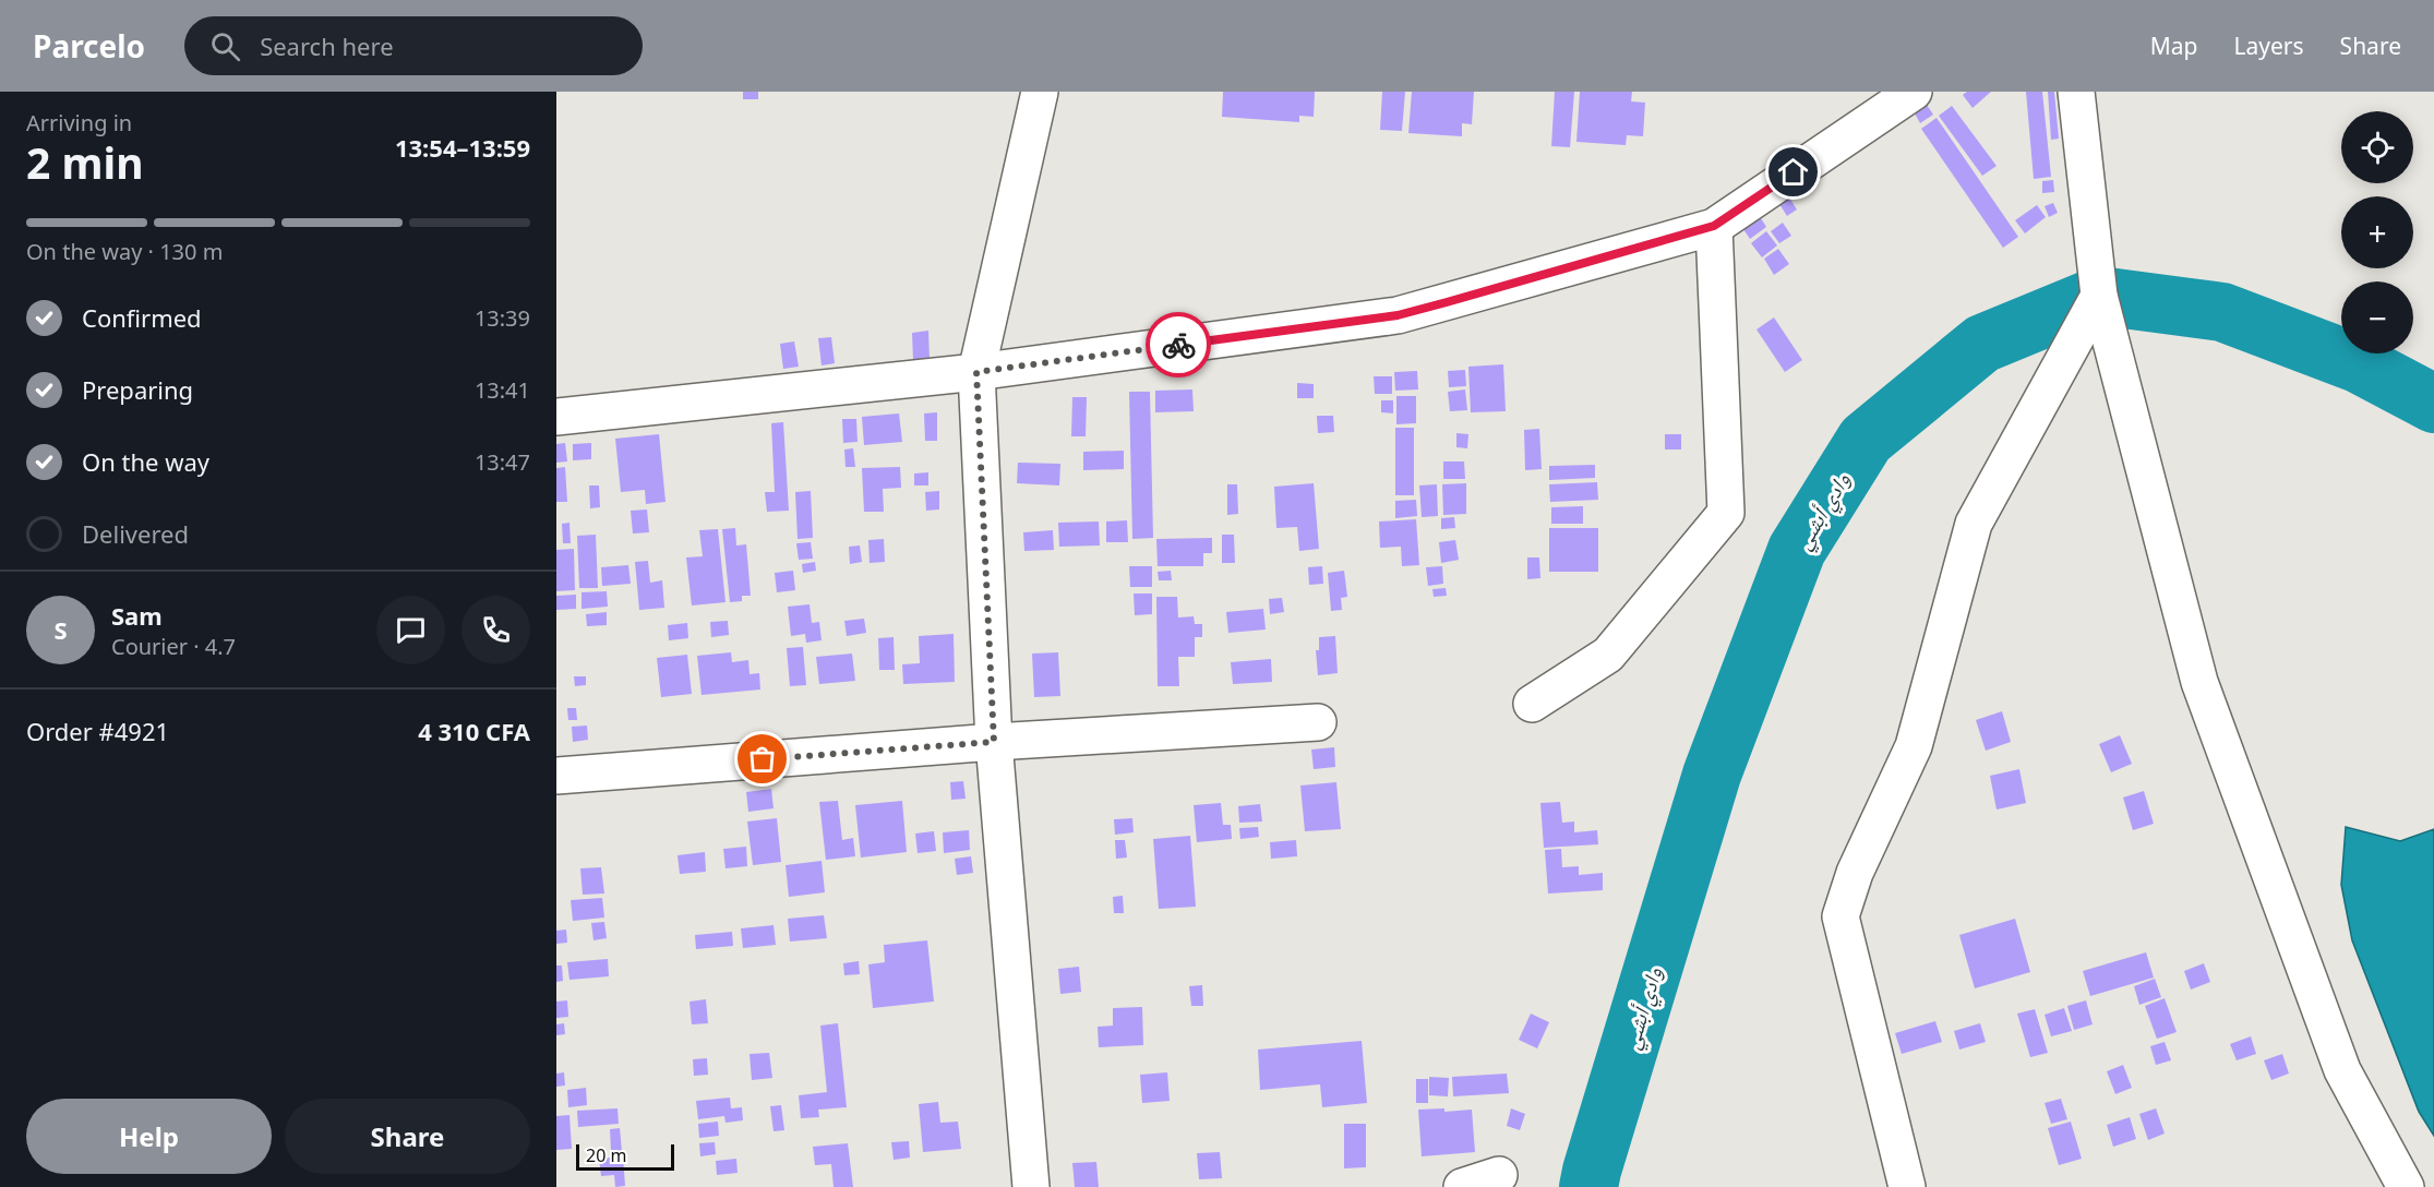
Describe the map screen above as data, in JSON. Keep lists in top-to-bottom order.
{
  "water": ["وادي أبشي"],
  "scale_bar": "20 m",
  "page": {
    "header": "Parcelo",
    "search": "Search here",
    "nav": ["Map", "Layers", "Share"],
    "heading": ["2 min", "Arriving in", "13:54–13:59"],
    "panel": [
      "Sam",
      "Courier · 4.7",
      "Order #4921",
      "4 310 CFA"
    ],
    "map_buttons": ["+", "−"],
    "bar": "On the way · 130 m",
    "list": [
      ["Confirmed", "13:39"],
      ["Preparing", "13:41"],
      ["On the way", "13:47"],
      "Delivered"
    ],
    "round": "S",
    "buttons": ["Help", "Share"],
    "scale": "20 m"
  }
}
